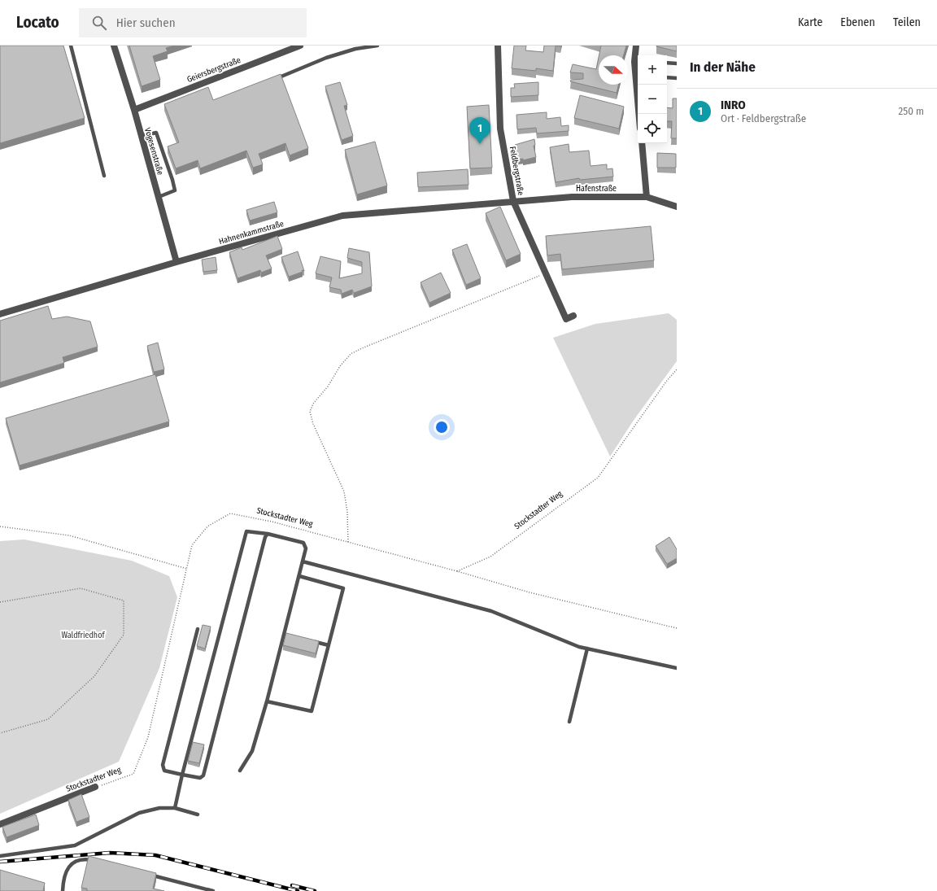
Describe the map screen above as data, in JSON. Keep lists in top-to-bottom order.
{
  "streets": {
    "street": [
      "Geiersbergstraße",
      "Vogesenstraße",
      "Feldbergstraße",
      "Hafenstraße",
      "Hahnenkammstraße",
      "Stockstadter Weg"
    ]
  },
  "crossings": [
    ["Geiersbergstraße", "Vogesenstraße"],
    ["Vogesenstraße", "Hahnenkammstraße"],
    ["Feldbergstraße", "Hafenstraße"],
    ["Feldbergstraße", "Hahnenkammstraße"],
    ["Hafenstraße", "Hahnenkammstraße"]
  ],
  "parks": ["Waldfriedhof"],
  "north": "right",
  "page": {
    "header": "Locato",
    "search": "Hier suchen",
    "nav": ["Karte", "Ebenen", "Teilen"],
    "heading": "In der Nähe",
    "map_buttons": ["+", "−"],
    "list": [
      {
        "mark": "1",
        "name": "INRO",
        "note": "Ort · Feldbergstraße",
        "value": "250 m"
      }
    ],
    "pins": "1"
  }
}
